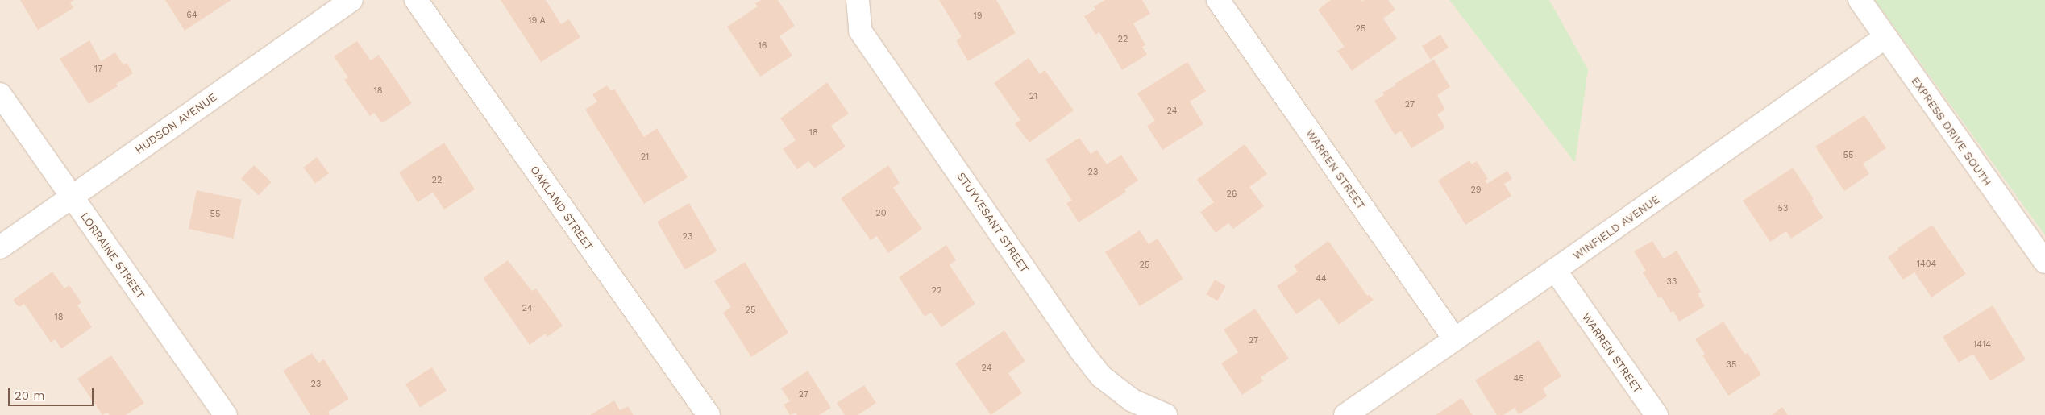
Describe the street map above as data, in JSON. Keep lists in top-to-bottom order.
{
  "streets": {
    "street": [
      "HUDSON AVENUE",
      "EXPRESS DRIVE SOUTH",
      "WARREN STREET",
      "OAKLAND STREET",
      "STUYVESANT STREET",
      "WINFIELD AVENUE",
      "LORRAINE STREET"
    ]
  },
  "crossings": [
    ["HUDSON AVENUE", "LORRAINE STREET"],
    ["EXPRESS DRIVE SOUTH", "WINFIELD AVENUE"],
    ["WARREN STREET", "WINFIELD AVENUE"]
  ],
  "house_numbers": [
    "64",
    "19",
    "19 A",
    "25",
    "22",
    "16",
    "17",
    "18",
    "21",
    "27",
    "24",
    "18",
    "55",
    "21",
    "23",
    "22",
    "29",
    "26",
    "53",
    "20",
    "55",
    "23",
    "1404",
    "25",
    "44",
    "33",
    "22",
    "24",
    "25",
    "18",
    "27",
    "1414",
    "35",
    "24",
    "45",
    "23",
    "27"
  ],
  "scale_bar": "20 m"
}
